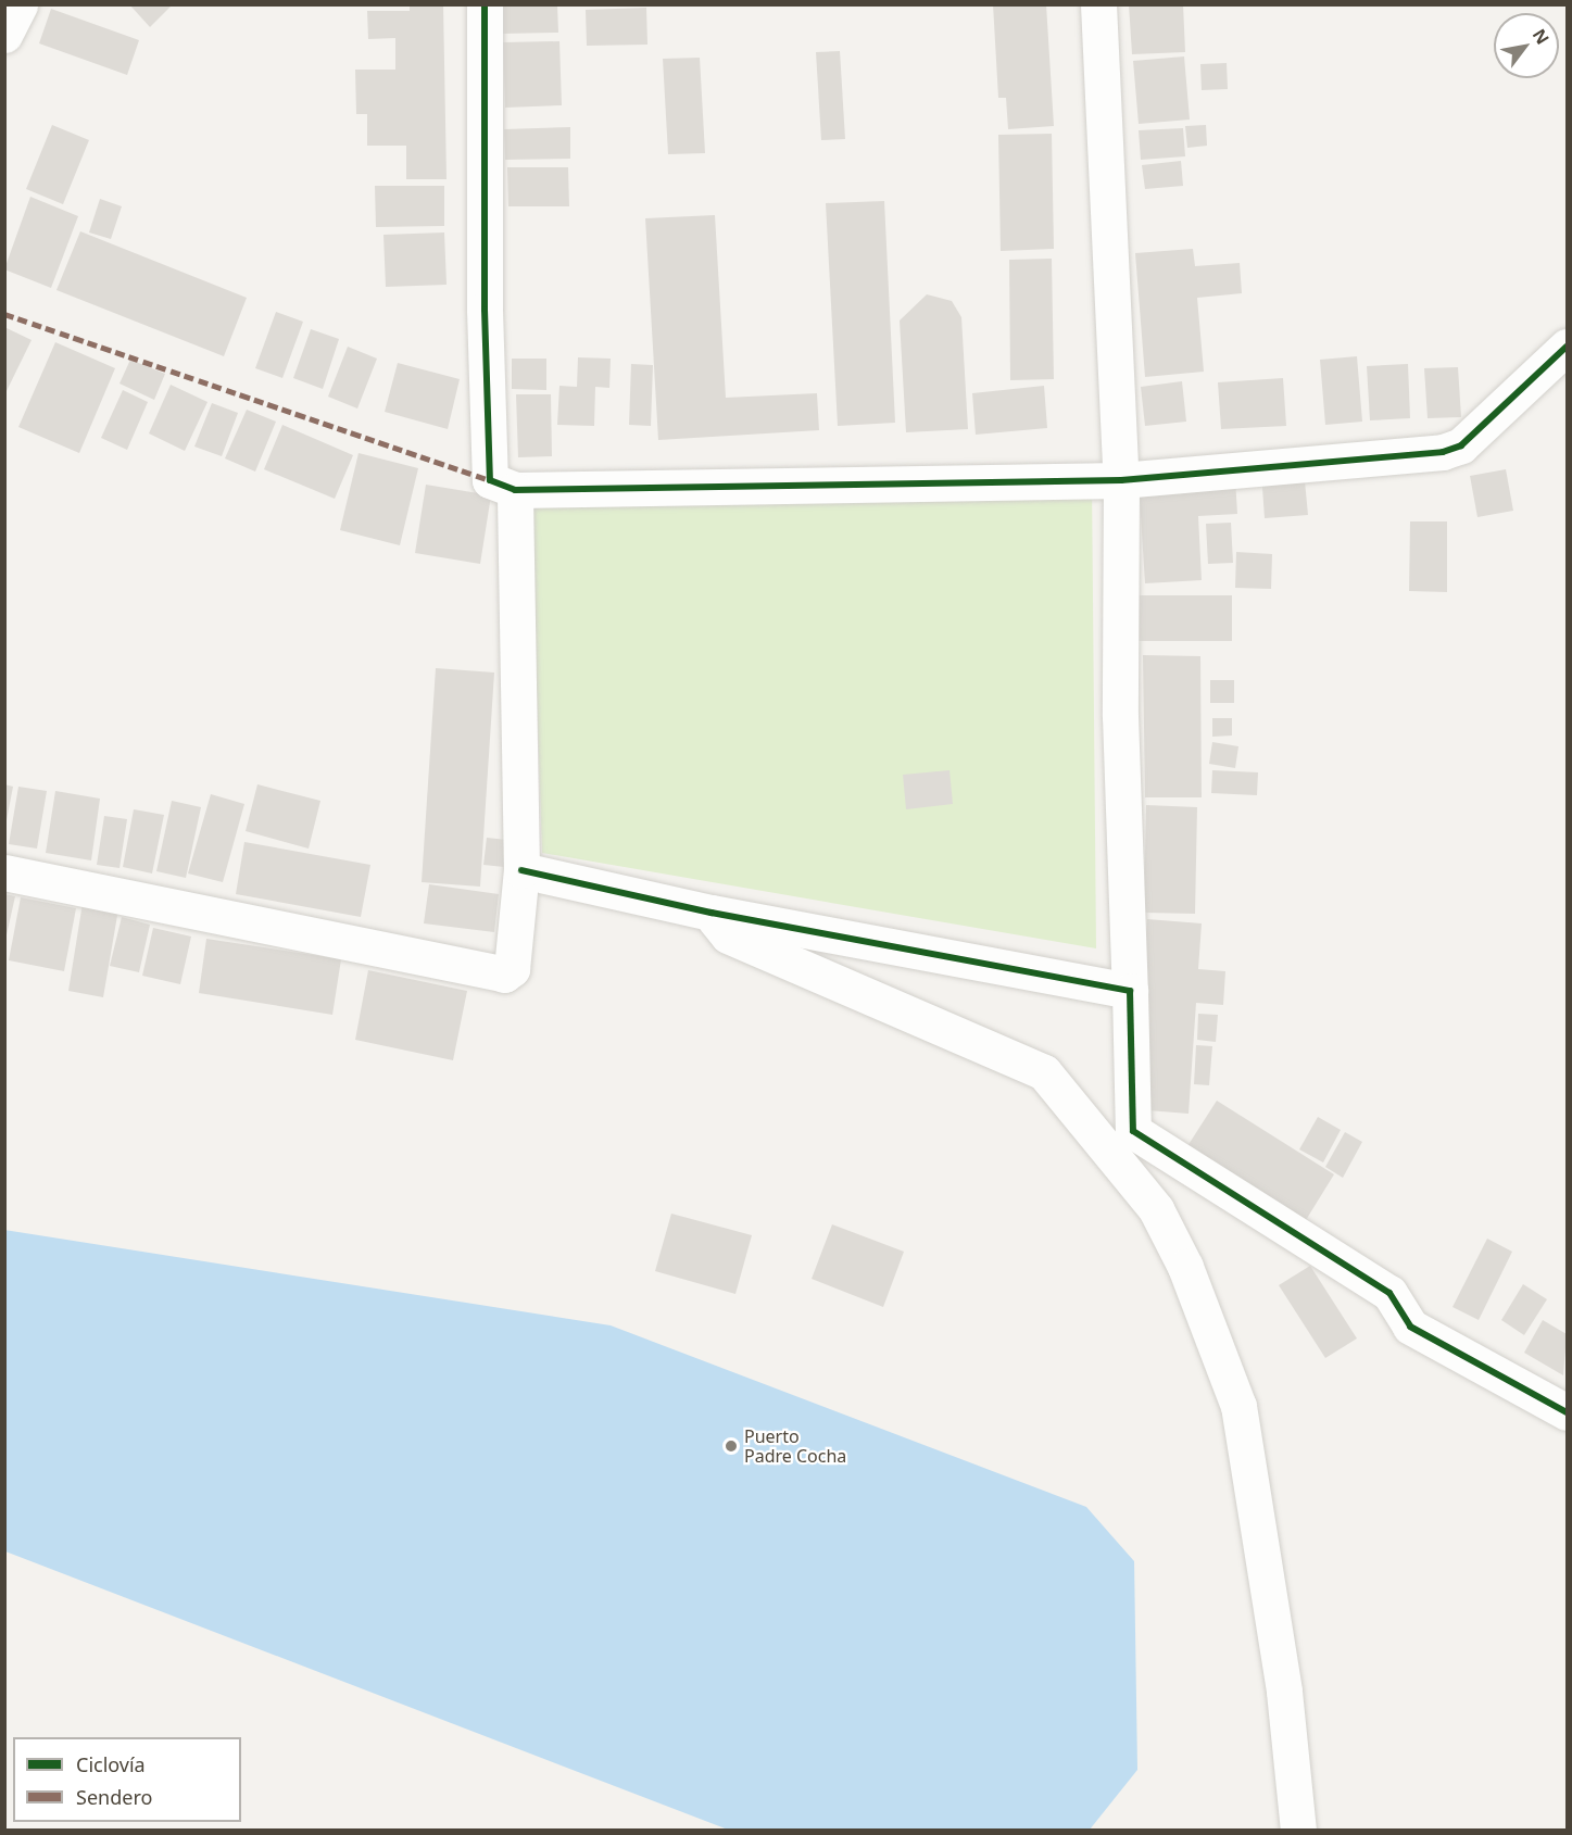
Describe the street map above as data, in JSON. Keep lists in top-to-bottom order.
{
  "places": ["Puerto Padre Cocha"],
  "legend": ["Ciclovía", "Sendero"],
  "north": "top right"
}
